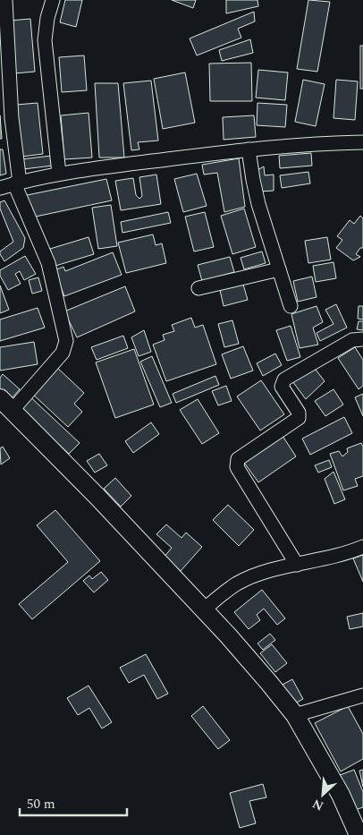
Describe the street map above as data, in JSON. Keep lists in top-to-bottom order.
{
  "scale_bar": "50 m",
  "north": "bottom left"
}
